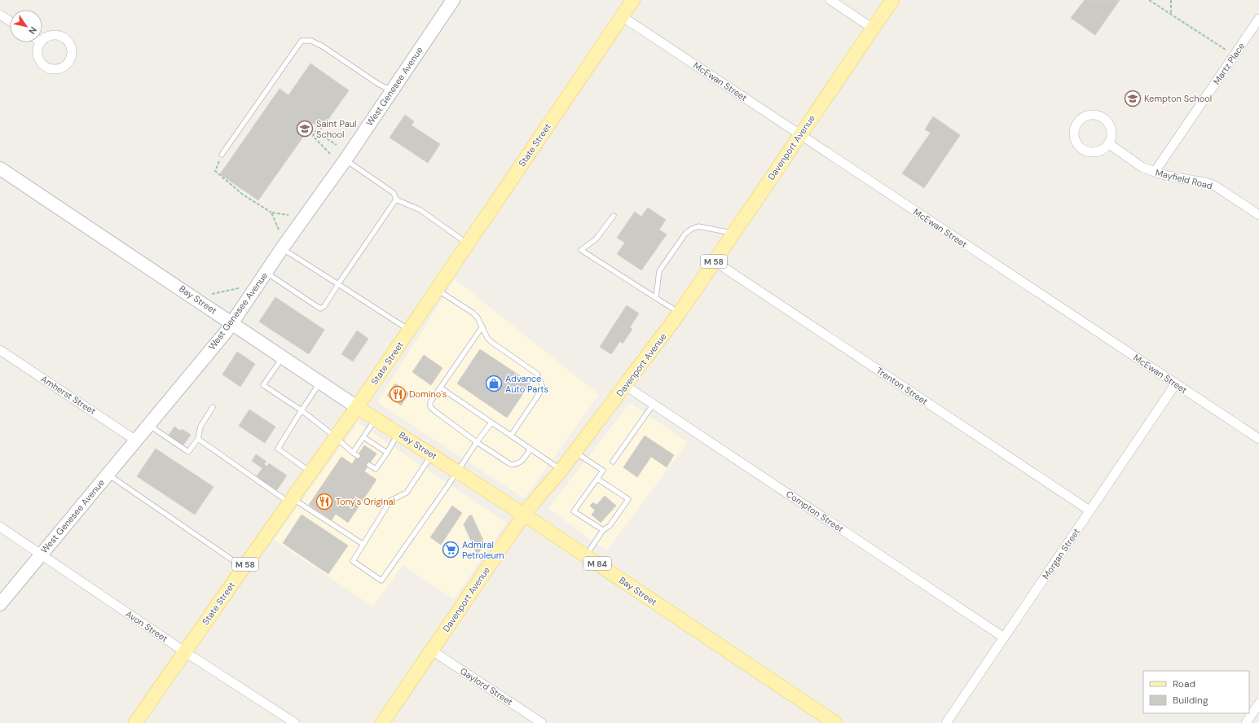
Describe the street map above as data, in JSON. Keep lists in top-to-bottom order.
{
  "streets": {
    "main road": [
      "State Street",
      "Davenport Avenue",
      "M 58",
      "Bay Street",
      "M 84"
    ],
    "street": [
      "Martz Place",
      "McEwan Street",
      "West Genesee Avenue",
      "Mayfield Road",
      "Trenton Street",
      "Amherst Street",
      "Compton Street",
      "Morgan Street",
      "Avon Street",
      "Gaylord Street"
    ]
  },
  "crossings": [
    ["Martz Place", "Mayfield Road"],
    ["McEwan Street", "State Street"],
    ["McEwan Street", "Davenport Avenue"],
    ["McEwan Street", "Morgan Street"],
    ["West Genesee Avenue", "Bay Street"],
    ["West Genesee Avenue", "Amherst Street"],
    ["West Genesee Avenue", "Avon Street"],
    ["State Street", "Bay Street"],
    ["State Street", "Avon Street"],
    ["Davenport Avenue", "Bay Street"],
    ["Davenport Avenue", "Trenton Street"],
    ["Davenport Avenue", "Compton Street"],
    ["Davenport Avenue", "Gaylord Street"],
    ["Trenton Street", "Morgan Street"],
    ["Compton Street", "Morgan Street"]
  ],
  "places": {
    "school or university": ["Kempton School", "Saint Paul School"],
    "shop": ["Advance Auto Parts"],
    "restaurant": ["Domino's", "Tony's Original"],
    "supermarket": ["Admiral Petroleum"]
  },
  "legend": ["Road", "Building"],
  "north": "bottom right"
}
